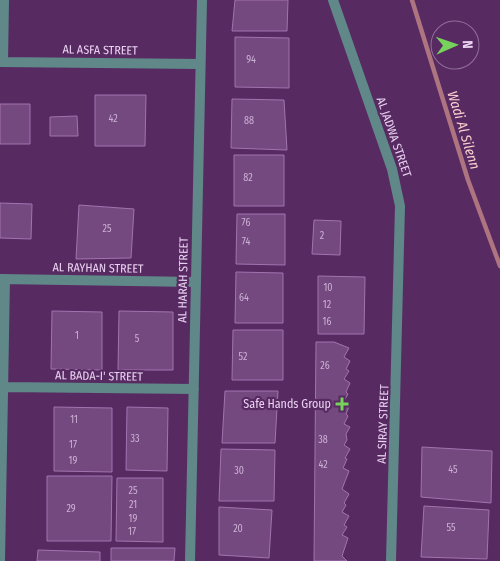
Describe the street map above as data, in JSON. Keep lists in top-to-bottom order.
{
  "streets": {
    "street": [
      "AL ASFA STREET",
      "AL JADWA STREET",
      "AL RAYHAN STREET",
      "AL HARAH STREET",
      "AL BADA-I' STREET",
      "AL SIRAY STREET"
    ]
  },
  "crossings": [
    ["AL ASFA STREET", "AL HARAH STREET"],
    ["AL JADWA STREET", "AL SIRAY STREET"],
    ["AL RAYHAN STREET", "AL HARAH STREET"],
    ["AL HARAH STREET", "AL BADA-I' STREET"]
  ],
  "water": ["Wadi Al Silenn"],
  "places": {
    "health": ["Safe Hands Group"]
  },
  "house_numbers": [
    "94",
    "42",
    "88",
    "82",
    "76",
    "25",
    "2",
    "74",
    "10",
    "64",
    "12",
    "16",
    "1",
    "5",
    "52",
    "26",
    "11",
    "33",
    "38",
    "17",
    "19",
    "42",
    "45",
    "30",
    "25",
    "21",
    "29",
    "19",
    "55",
    "20",
    "17"
  ],
  "north": "right"
}
